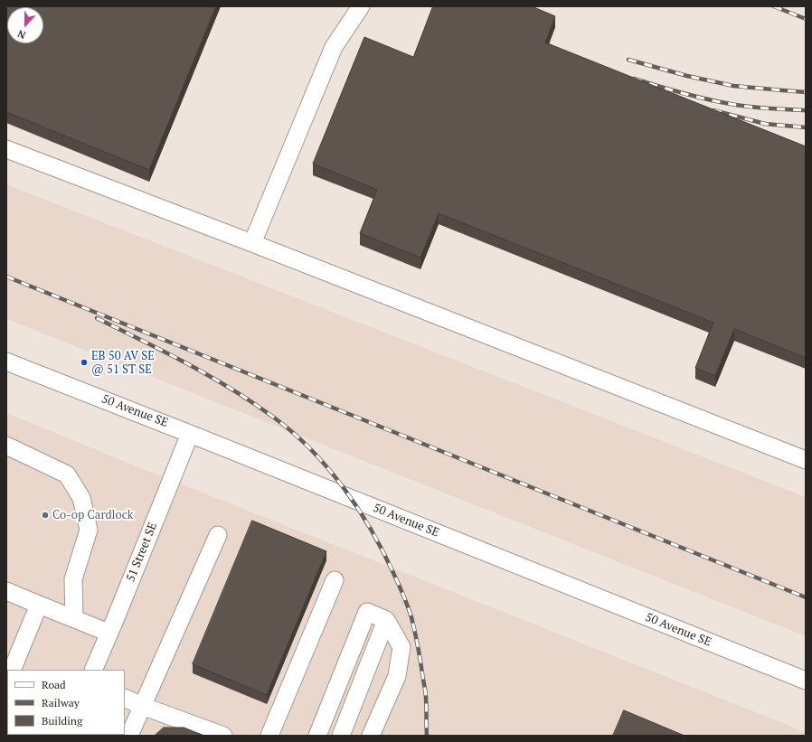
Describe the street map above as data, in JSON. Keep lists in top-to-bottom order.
{
  "streets": {
    "street": ["50 Avenue SE", "51 Street SE"]
  },
  "crossings": [
    ["50 Avenue SE", "51 Street SE"]
  ],
  "places": ["EB 50 AV SE @ 51 ST SE", "Co-op Cardlock"],
  "legend": ["Road", "Railway", "Building"],
  "north": "bottom"
}
